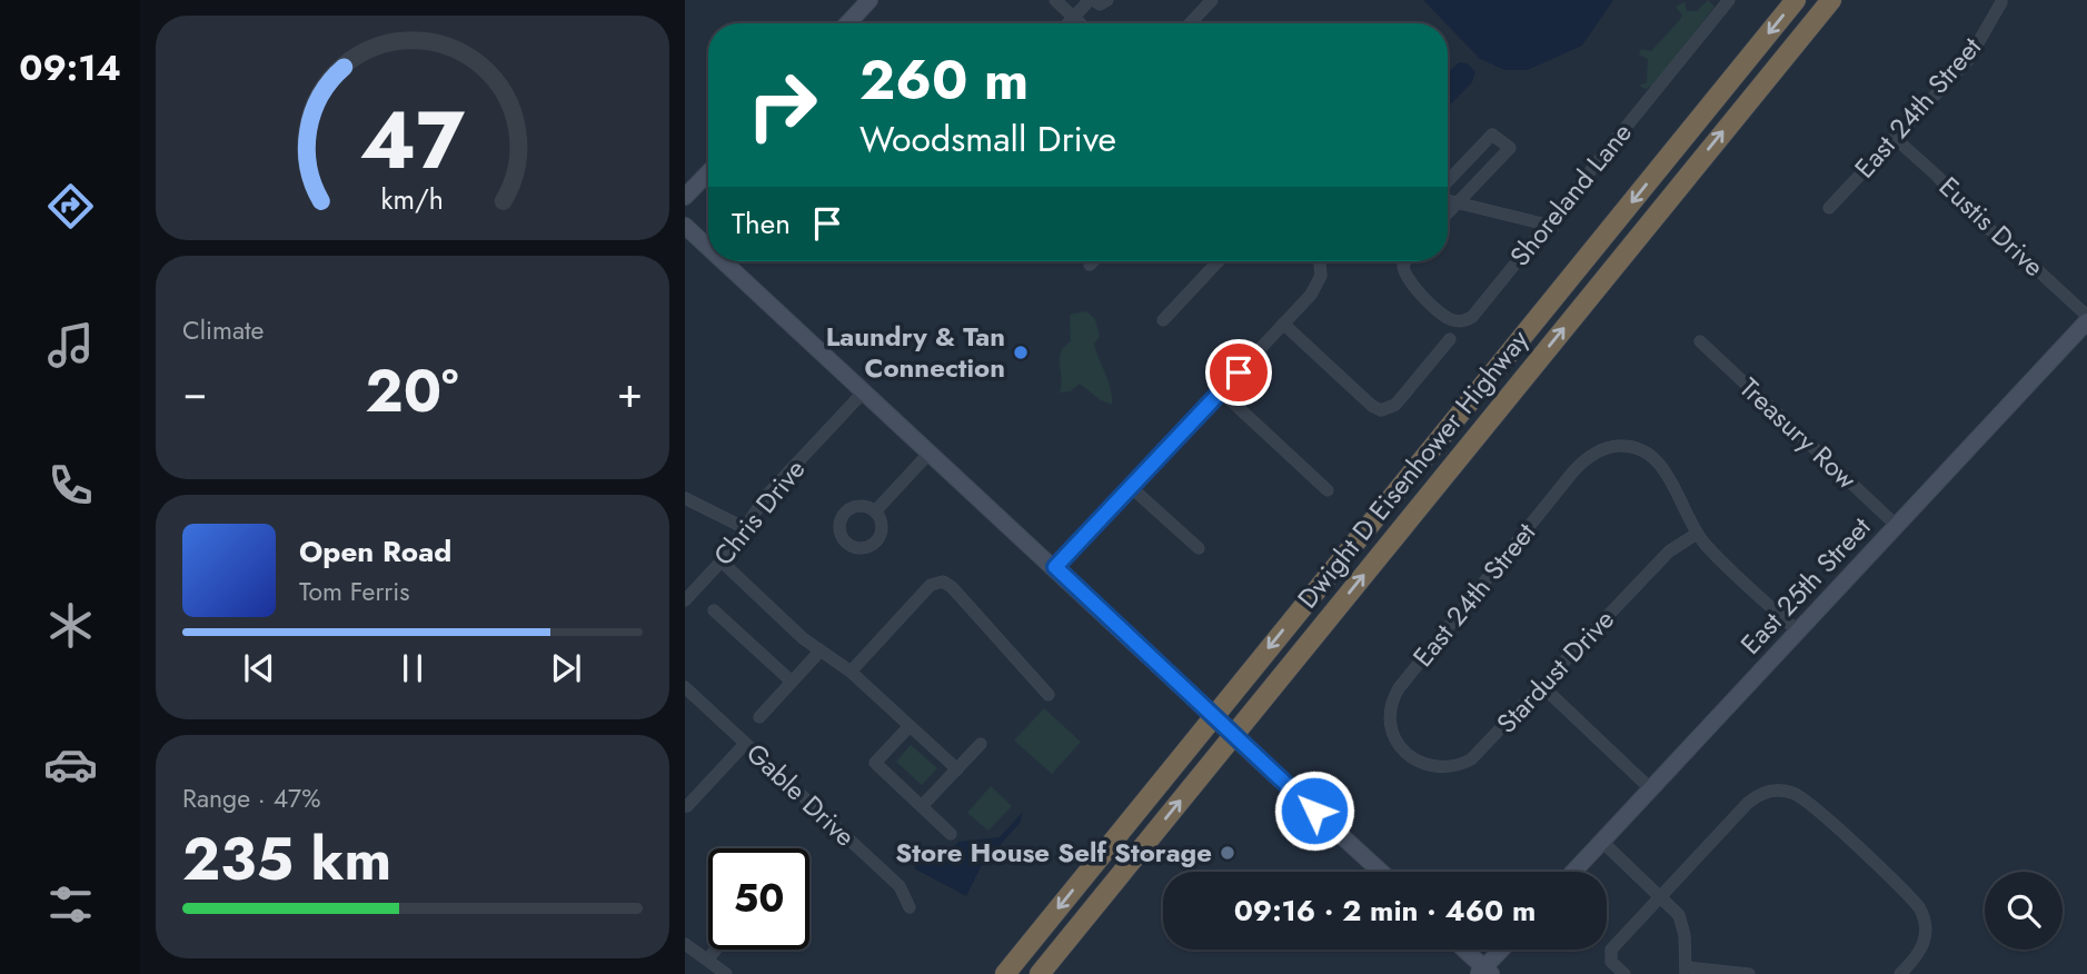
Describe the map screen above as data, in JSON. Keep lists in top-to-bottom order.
{
  "streets": {
    "highway": ["Dwight D Eisenhower Highway"],
    "main road": ["East 25th Street"],
    "street": [
      "East 24th Street",
      "Shoreland Lane",
      "Eustis Drive",
      "Treasury Row",
      "Chris Drive",
      "Stardust Drive",
      "Gable Drive"
    ]
  },
  "crossings": [
    ["East 24th Street", "Eustis Drive"],
    ["East 24th Street", "Stardust Drive"],
    ["Eustis Drive", "East 25th Street"],
    ["Treasury Row", "East 25th Street"]
  ],
  "places": ["Laundry & Tan Connection", "Store House Self Storage"],
  "page": {
    "tabs": "09:14",
    "turn": ["260 m", "Woodsmall Drive"],
    "then": "Then",
    "tile": [
      "Climate",
      ["Range · 47%", "235 km"]
    ],
    "heat": ["−", "20°", "+"],
    "song": ["Open Road", "Tom Ferris"],
    "limit": "50",
    "trip": "09:16 · 2 min · 460 m",
    "gauge": ["47", "km/h"]
  }
}
